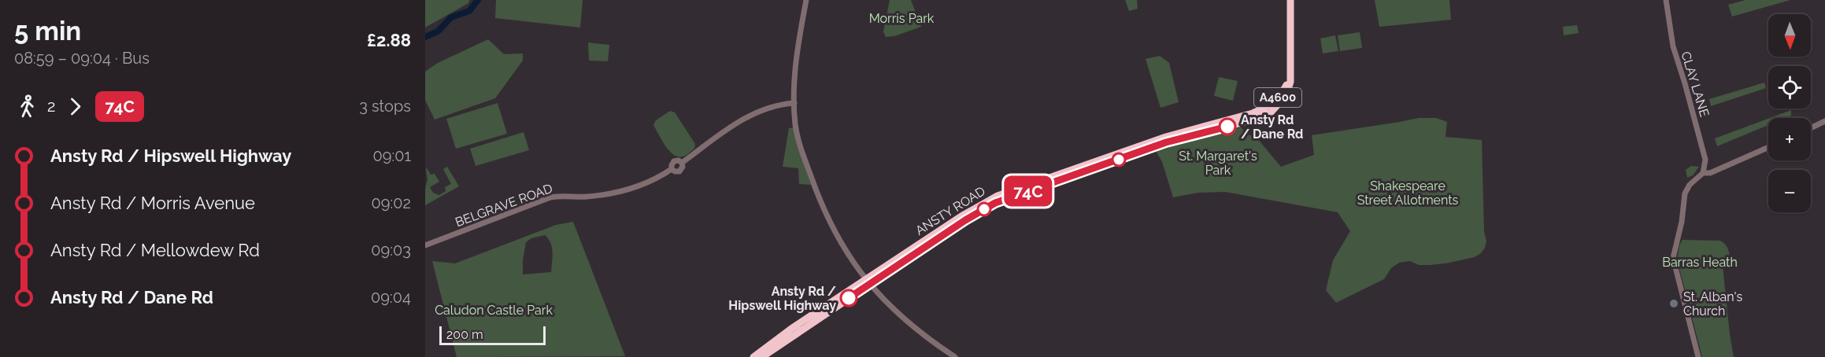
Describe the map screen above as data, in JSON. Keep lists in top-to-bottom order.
{
  "streets": {
    "highway": ["A4600", "ANSTY ROAD"],
    "street": ["CLAY LANE", "BELGRAVE ROAD"]
  },
  "crossings": [
    ["A4600", "ANSTY ROAD"]
  ],
  "parks": [
    "Morris Park",
    "St. Margaret's Park",
    "Shakespeare Street Allotments",
    "Barras Heath",
    "Caludon Castle Park"
  ],
  "places": ["Ansty Rd / Dane Rd", "Ansty Rd / Hipswell Highway", "St. Alban's Church"],
  "lines": ["bus line 74C"],
  "scale_bar": "200 m",
  "north": "bottom",
  "page": {
    "heading": ["5 min", "08:59 – 09:04 · Bus", "£2.88"],
    "on_map": "74C",
    "map_buttons": ["+", "−"],
    "legs": ["2", "74C", "3 stops"],
    "list": [
      {
        "name": "Ansty Rd / Hipswell Highway",
        "value": "09:01"
      },
      {
        "name": "Ansty Rd / Morris Avenue",
        "value": "09:02"
      },
      {
        "name": "Ansty Rd / Mellowdew Rd",
        "value": "09:03"
      },
      {
        "name": "Ansty Rd / Dane Rd",
        "value": "09:04"
      }
    ],
    "scale": "200 m"
  }
}
